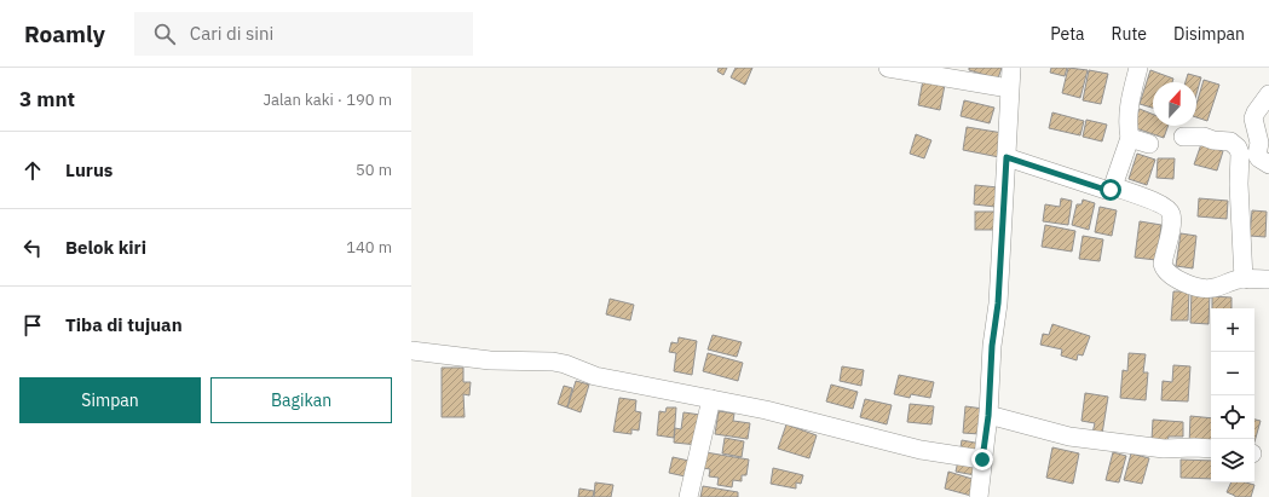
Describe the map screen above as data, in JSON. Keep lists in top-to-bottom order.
{
  "north": "top",
  "page": {
    "header": "Roamly",
    "search": "Cari di sini",
    "nav": ["Peta", "Rute", "Disimpan"],
    "heading": ["3 mnt", "Jalan kaki · 190 m"],
    "list": [
      ["Lurus", "50 m"],
      ["Belok kiri", "140 m"],
      "Tiba di tujuan"
    ],
    "map_buttons": ["+", "−"],
    "buttons": ["Simpan", "Bagikan"]
  }
}
